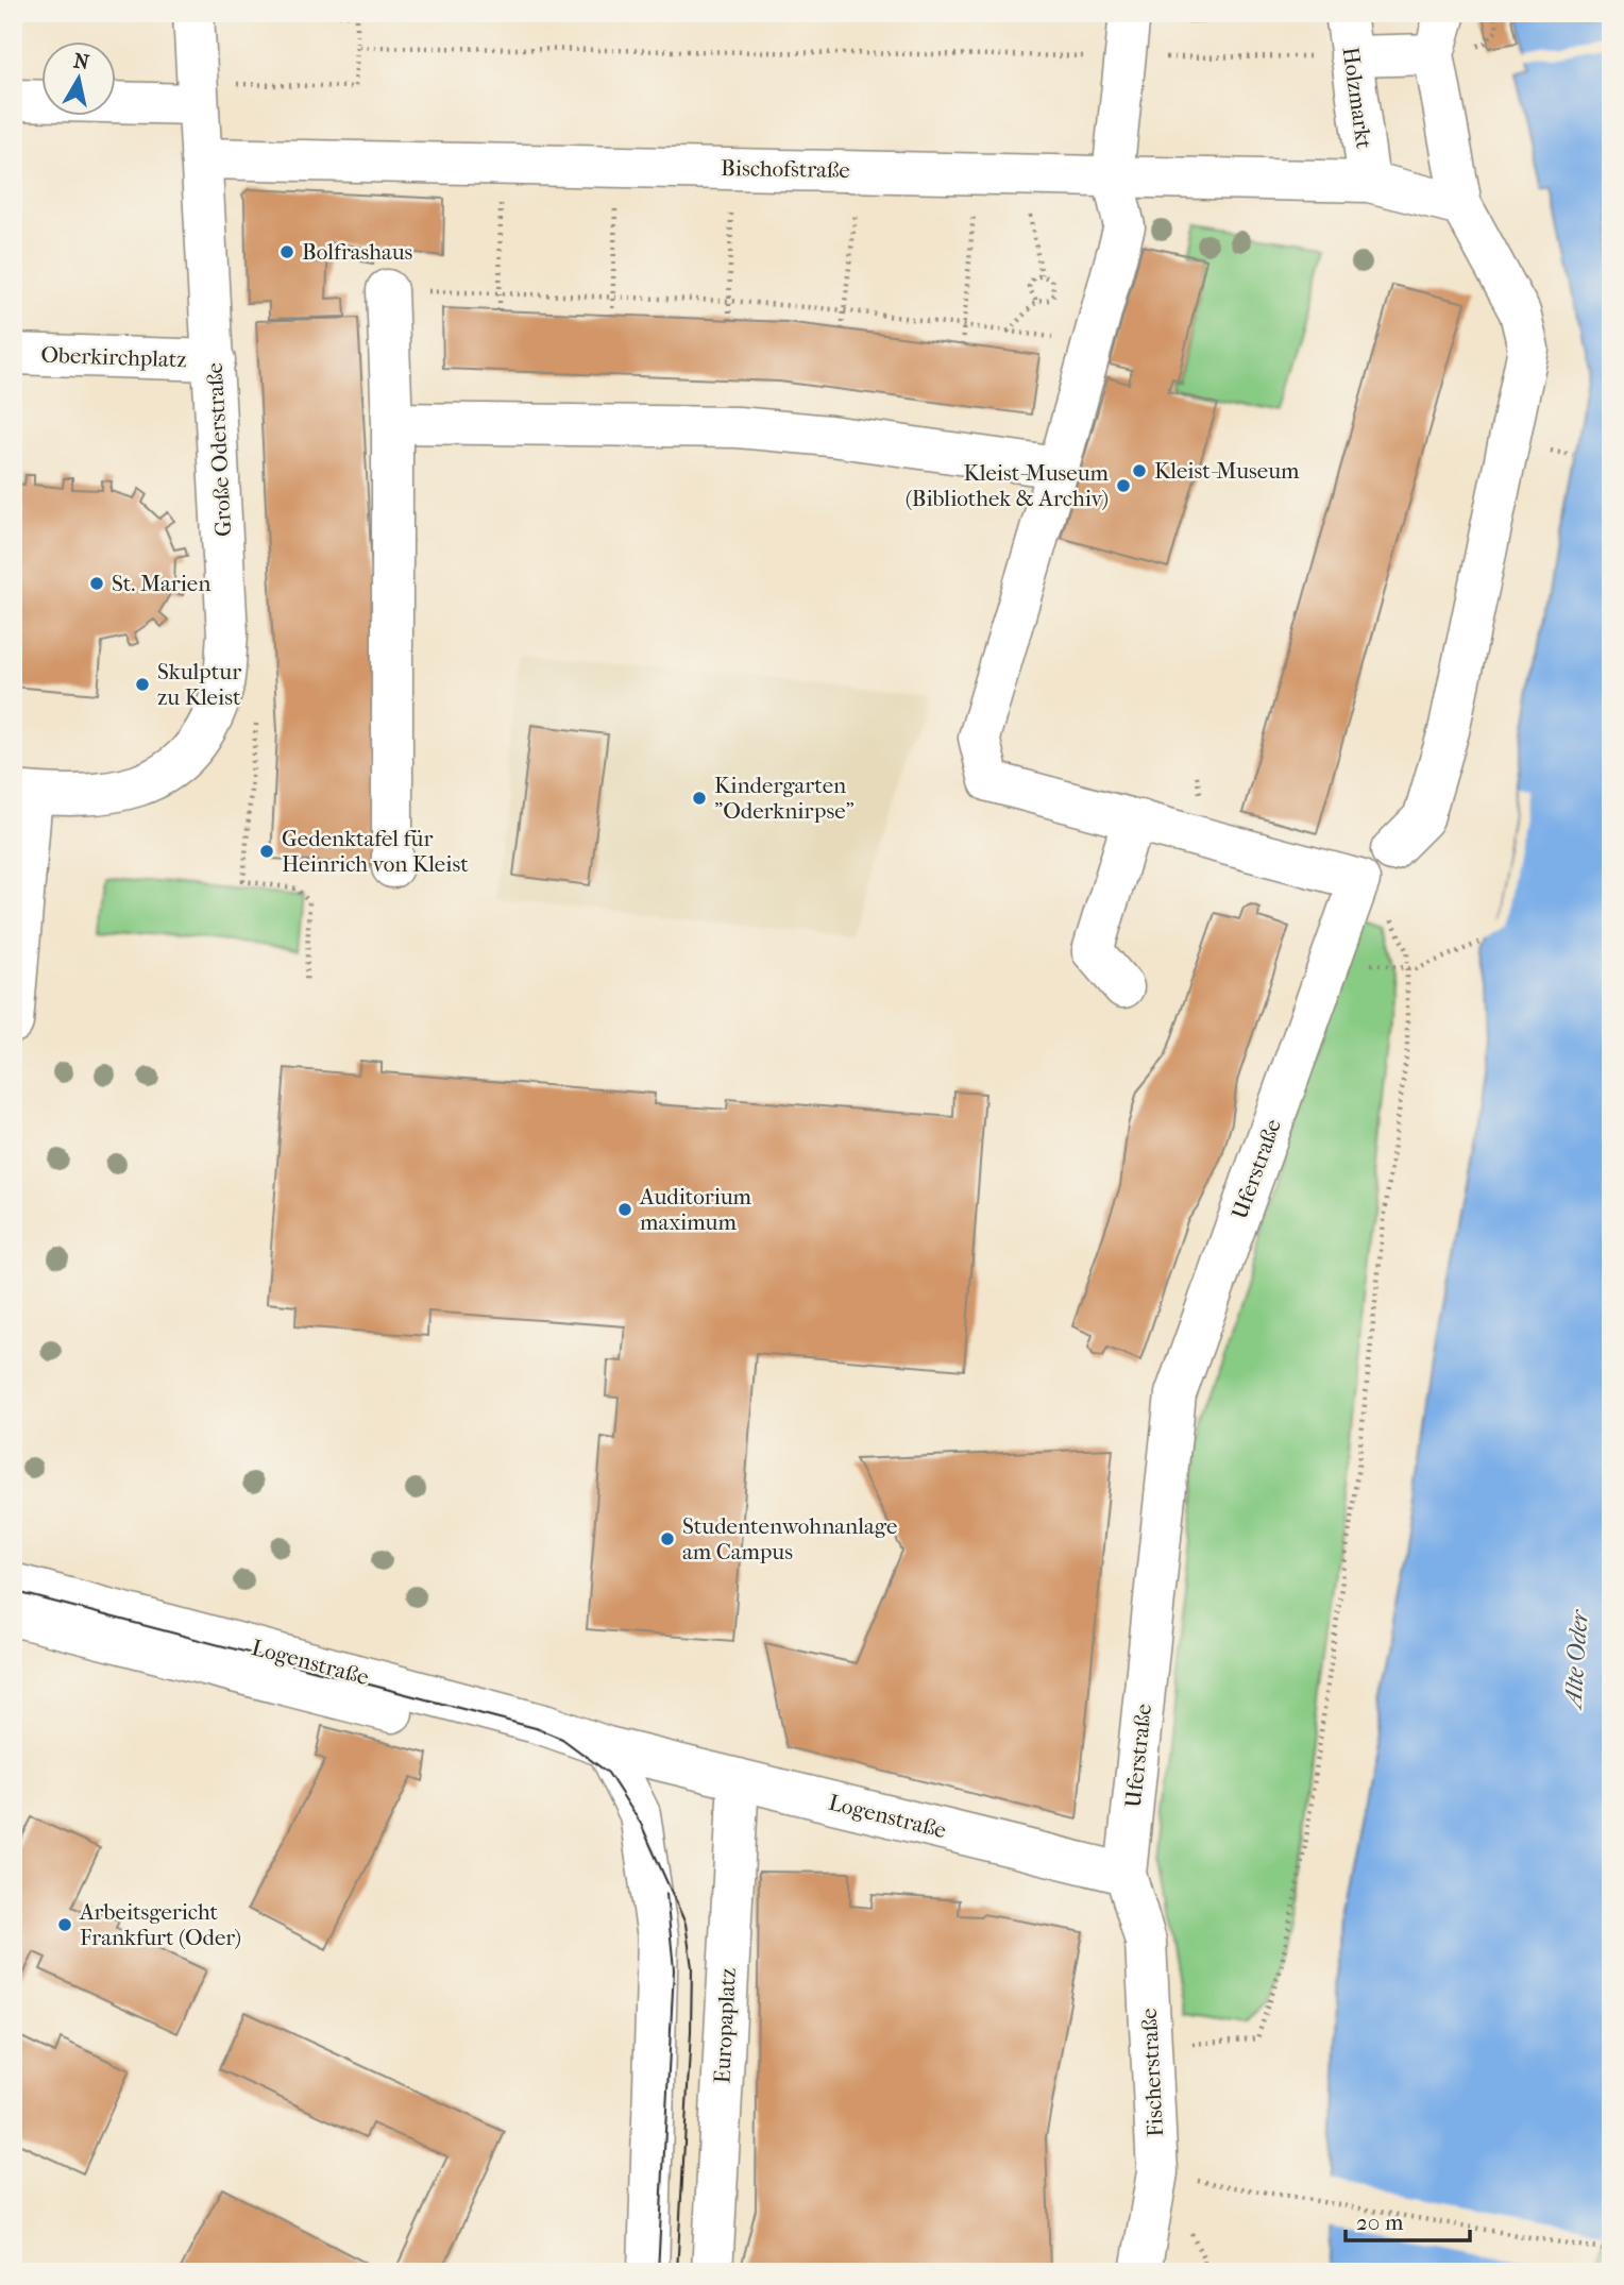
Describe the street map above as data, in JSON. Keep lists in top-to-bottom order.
{
  "streets": {
    "street": [
      "Holzmarkt",
      "Bischofstraße",
      "Oberkirchplatz",
      "Große Oderstraße",
      "Uferstraße",
      "Logenstraße",
      "Europaplatz",
      "Fischerstraße"
    ]
  },
  "crossings": [
    ["Holzmarkt", "Bischofstraße"],
    ["Bischofstraße", "Große Oderstraße"],
    ["Oberkirchplatz", "Große Oderstraße"],
    ["Uferstraße", "Logenstraße"],
    ["Uferstraße", "Fischerstraße"],
    ["Logenstraße", "Europaplatz"],
    ["Logenstraße", "Fischerstraße"]
  ],
  "water": ["Alte Oder"],
  "places": [
    "Bolfrashaus",
    "Kleist-Museum",
    "Kleist-Museum (Bibliothek & Archiv)",
    "St. Marien",
    "Skulptur zu Kleist",
    "Kindergarten \"Oderknirpse\"",
    "Gedenktafel für Heinrich von Kleist",
    "Auditorium maximum",
    "Studentenwohnanlage am Campus",
    "Arbeitsgericht Frankfurt (Oder)"
  ],
  "scale_bar": "20 m",
  "north": "top"
}
